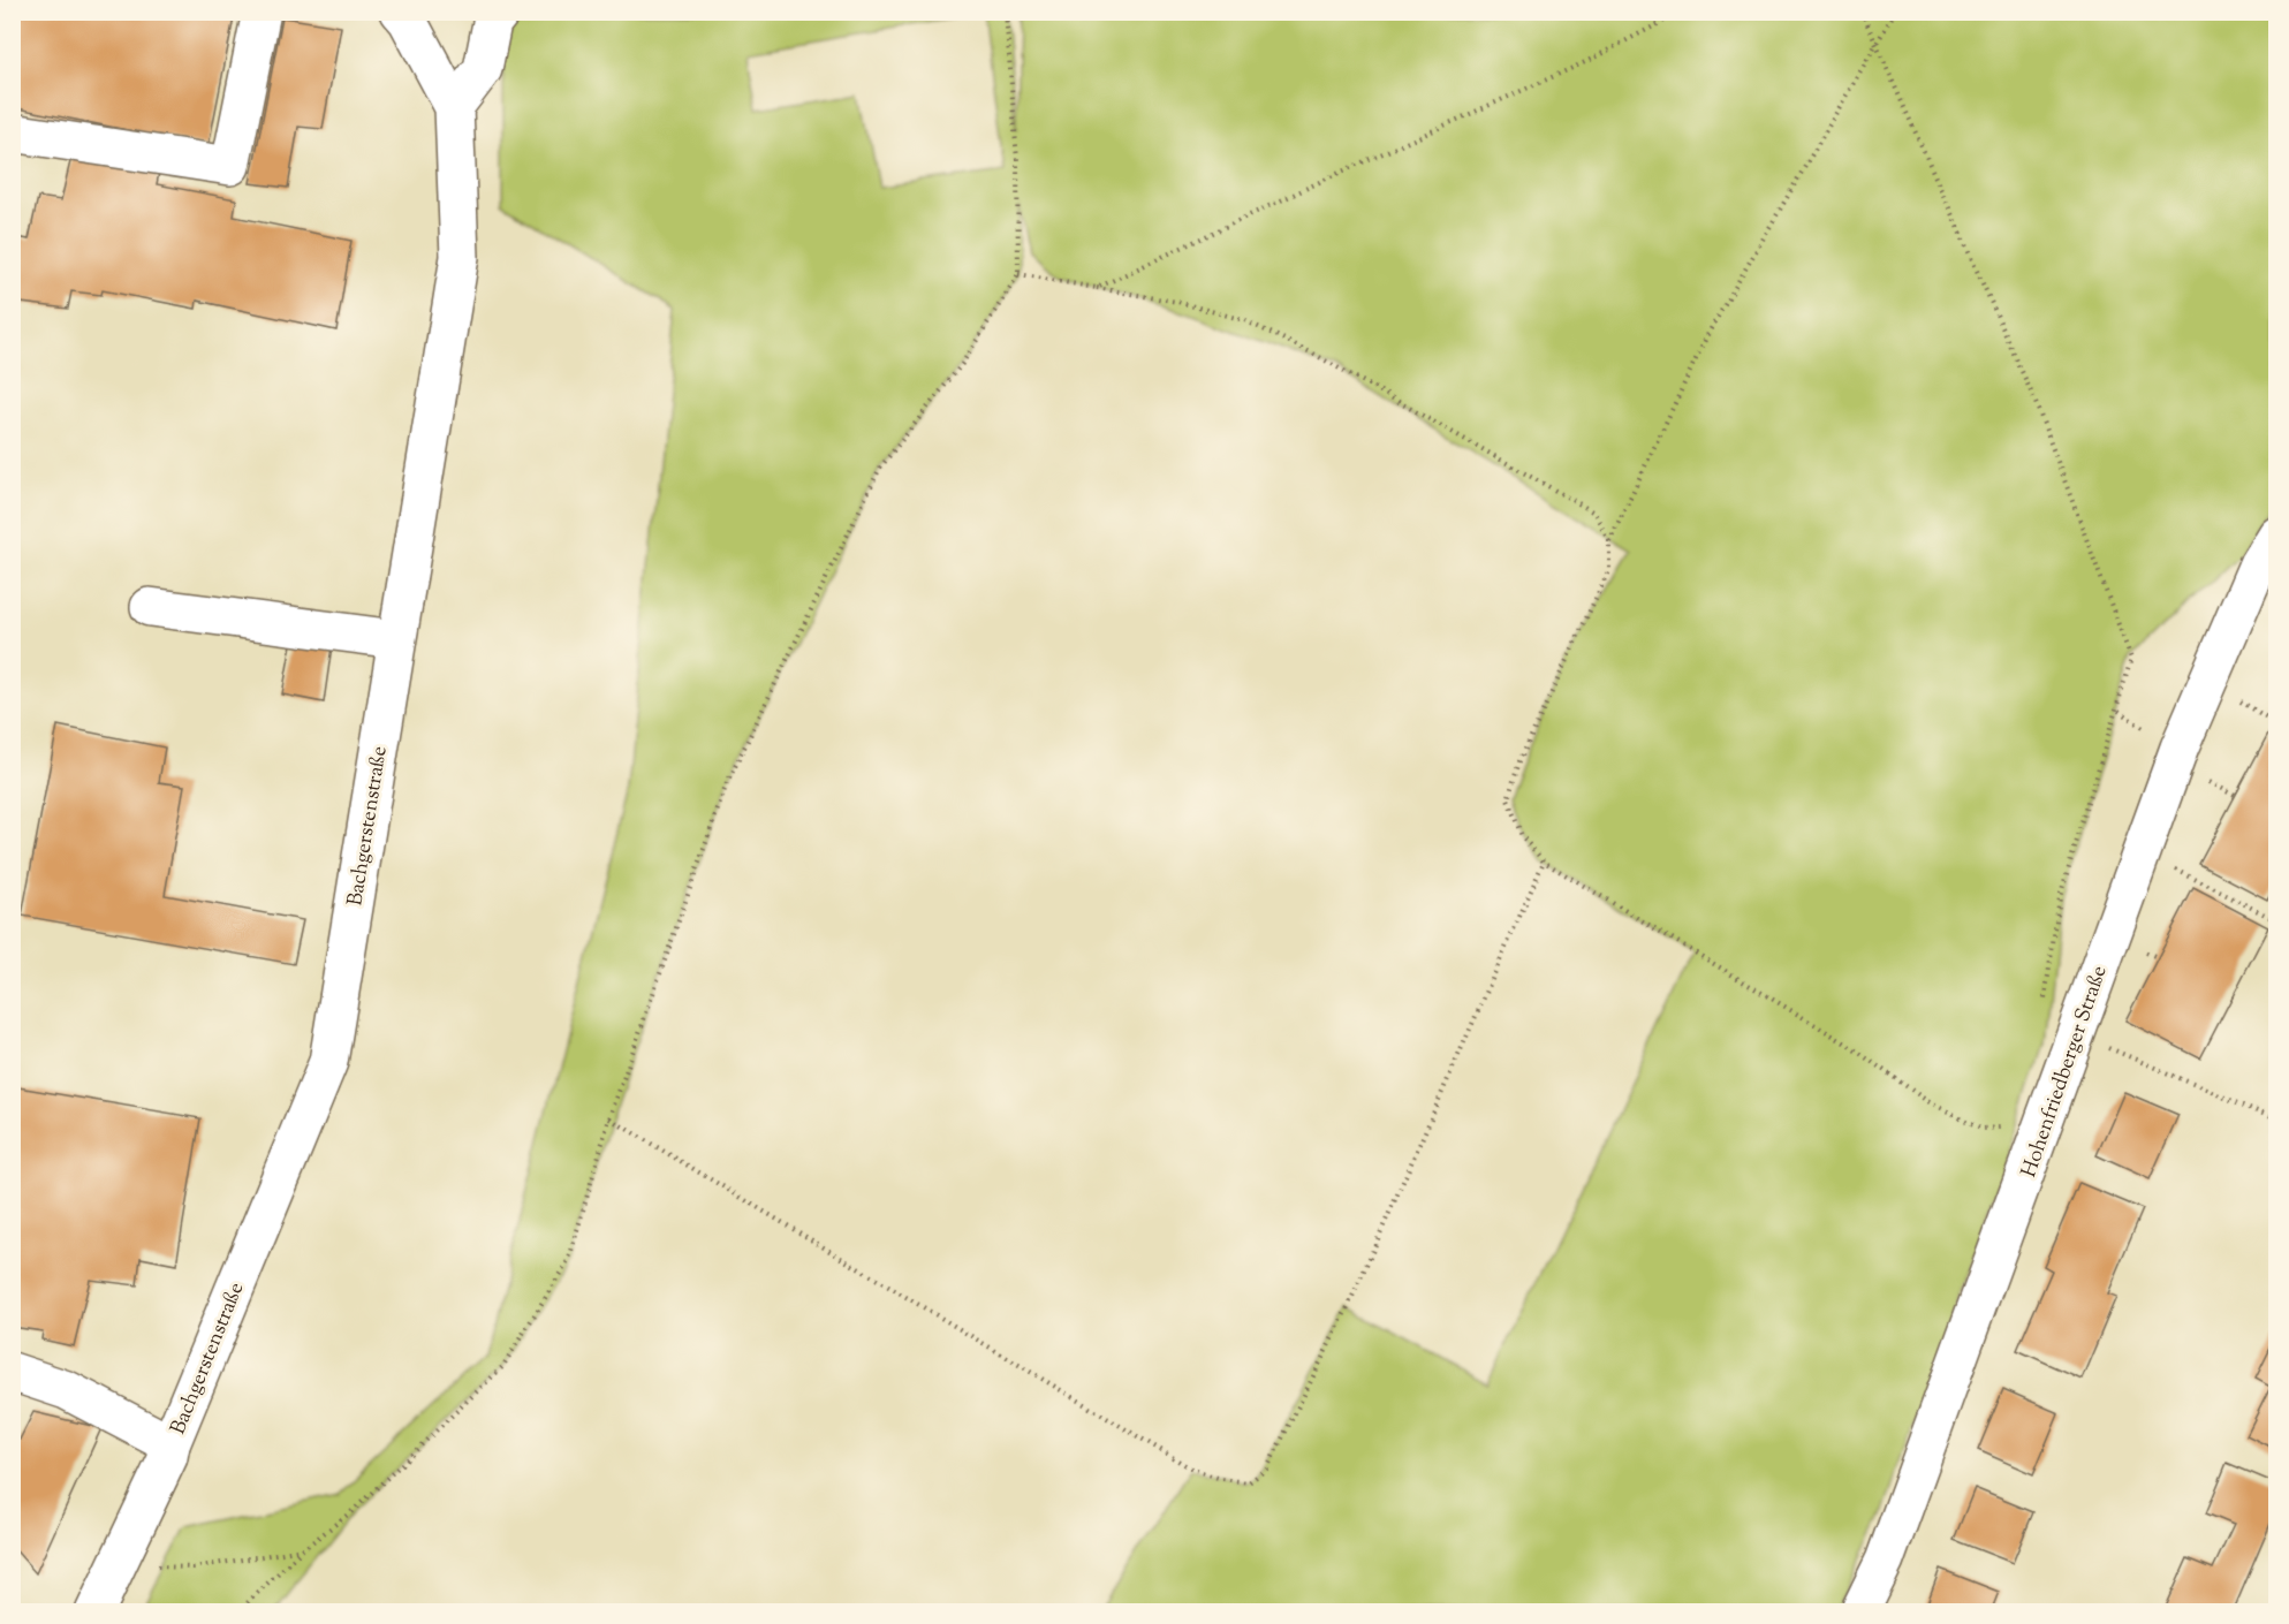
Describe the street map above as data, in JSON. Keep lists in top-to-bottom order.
{
  "streets": {
    "street": ["Bachgerstenstraße", "Hohenfriedberger Straße"]
  }
}
